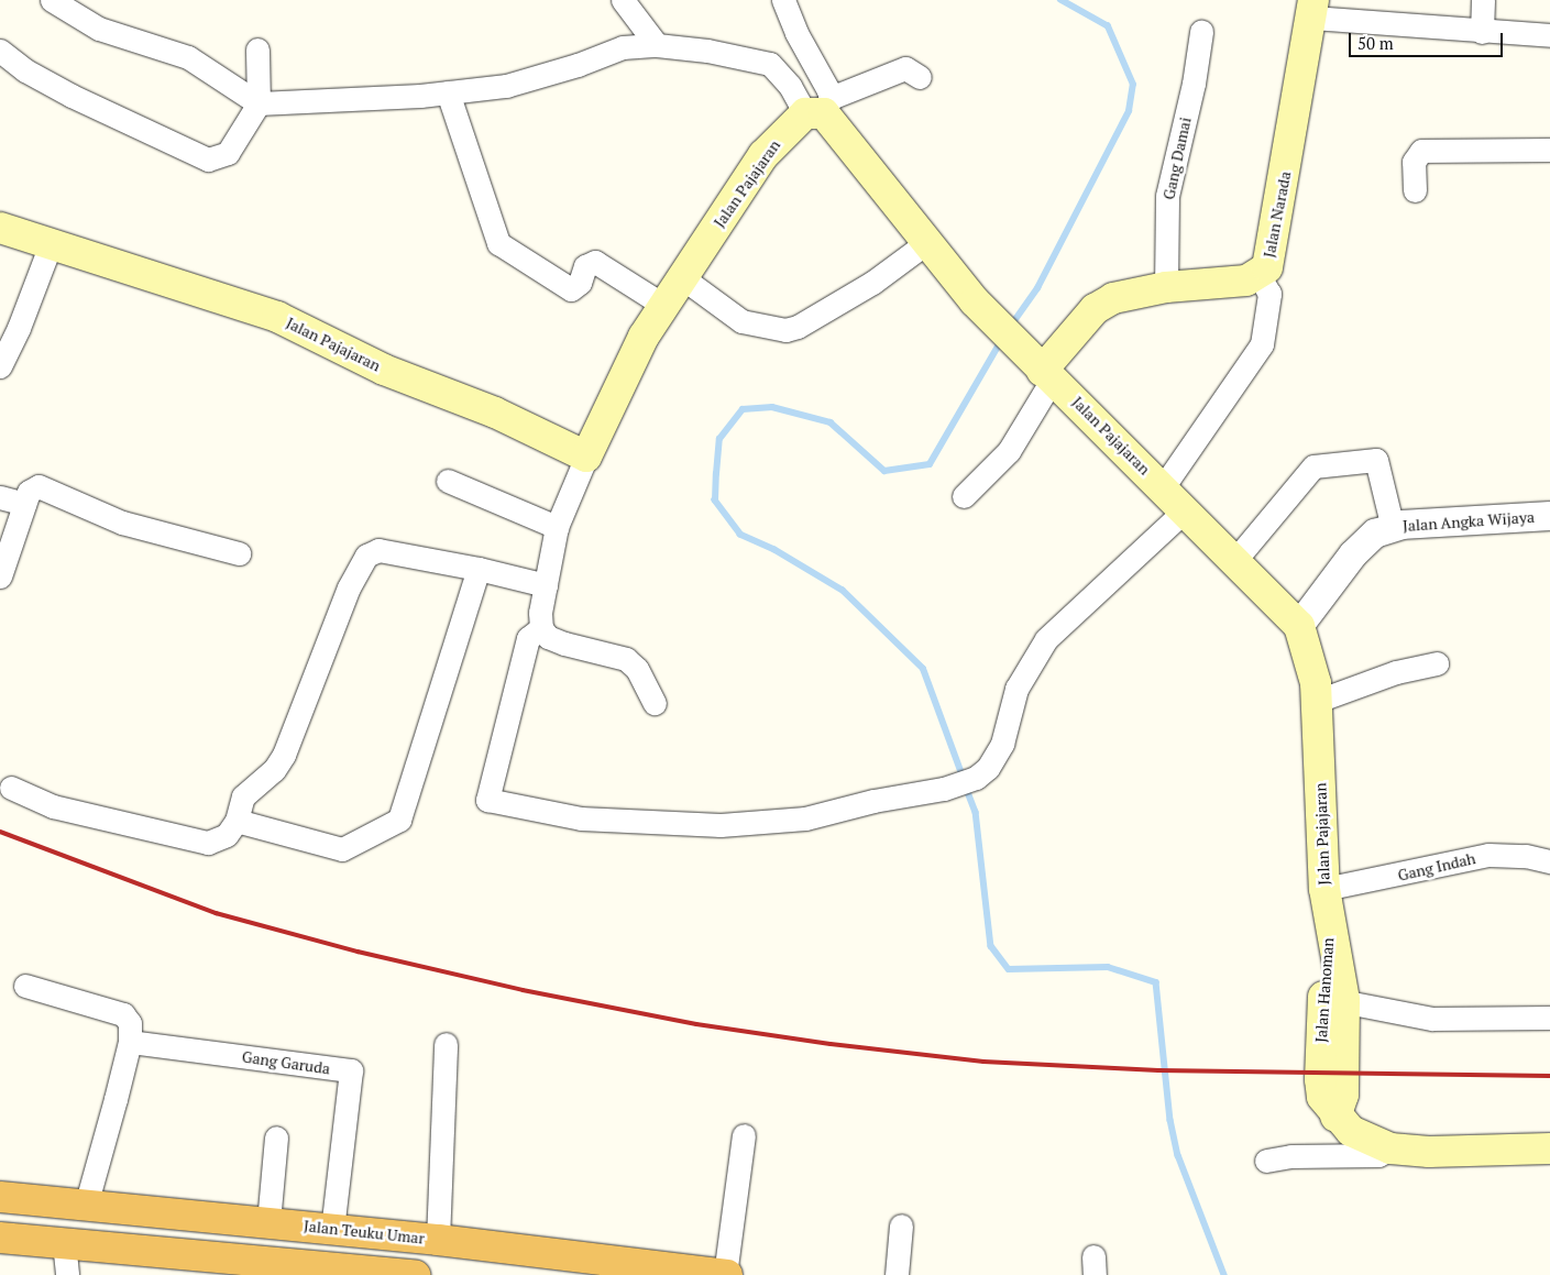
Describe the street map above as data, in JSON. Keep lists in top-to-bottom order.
{
  "streets": {
    "highway": ["Jalan Teuku Umar"],
    "main road": ["Jalan Pajajaran", "Jalan Narada", "Jalan Hanoman"],
    "street": [
      "Gang Damai",
      "Jalan Angka Wijaya",
      "Gang Indah",
      "Gang Garuda"
    ]
  },
  "crossings": [
    ["Gang Damai", "Jalan Narada"],
    ["Jalan Pajajaran", "Jalan Narada"],
    ["Jalan Pajajaran", "Jalan Angka Wijaya"],
    ["Jalan Pajajaran", "Gang Indah"],
    ["Jalan Pajajaran", "Jalan Hanoman"],
    ["Gang Garuda", "Jalan Teuku Umar"]
  ],
  "scale_bar": "50 m"
}
